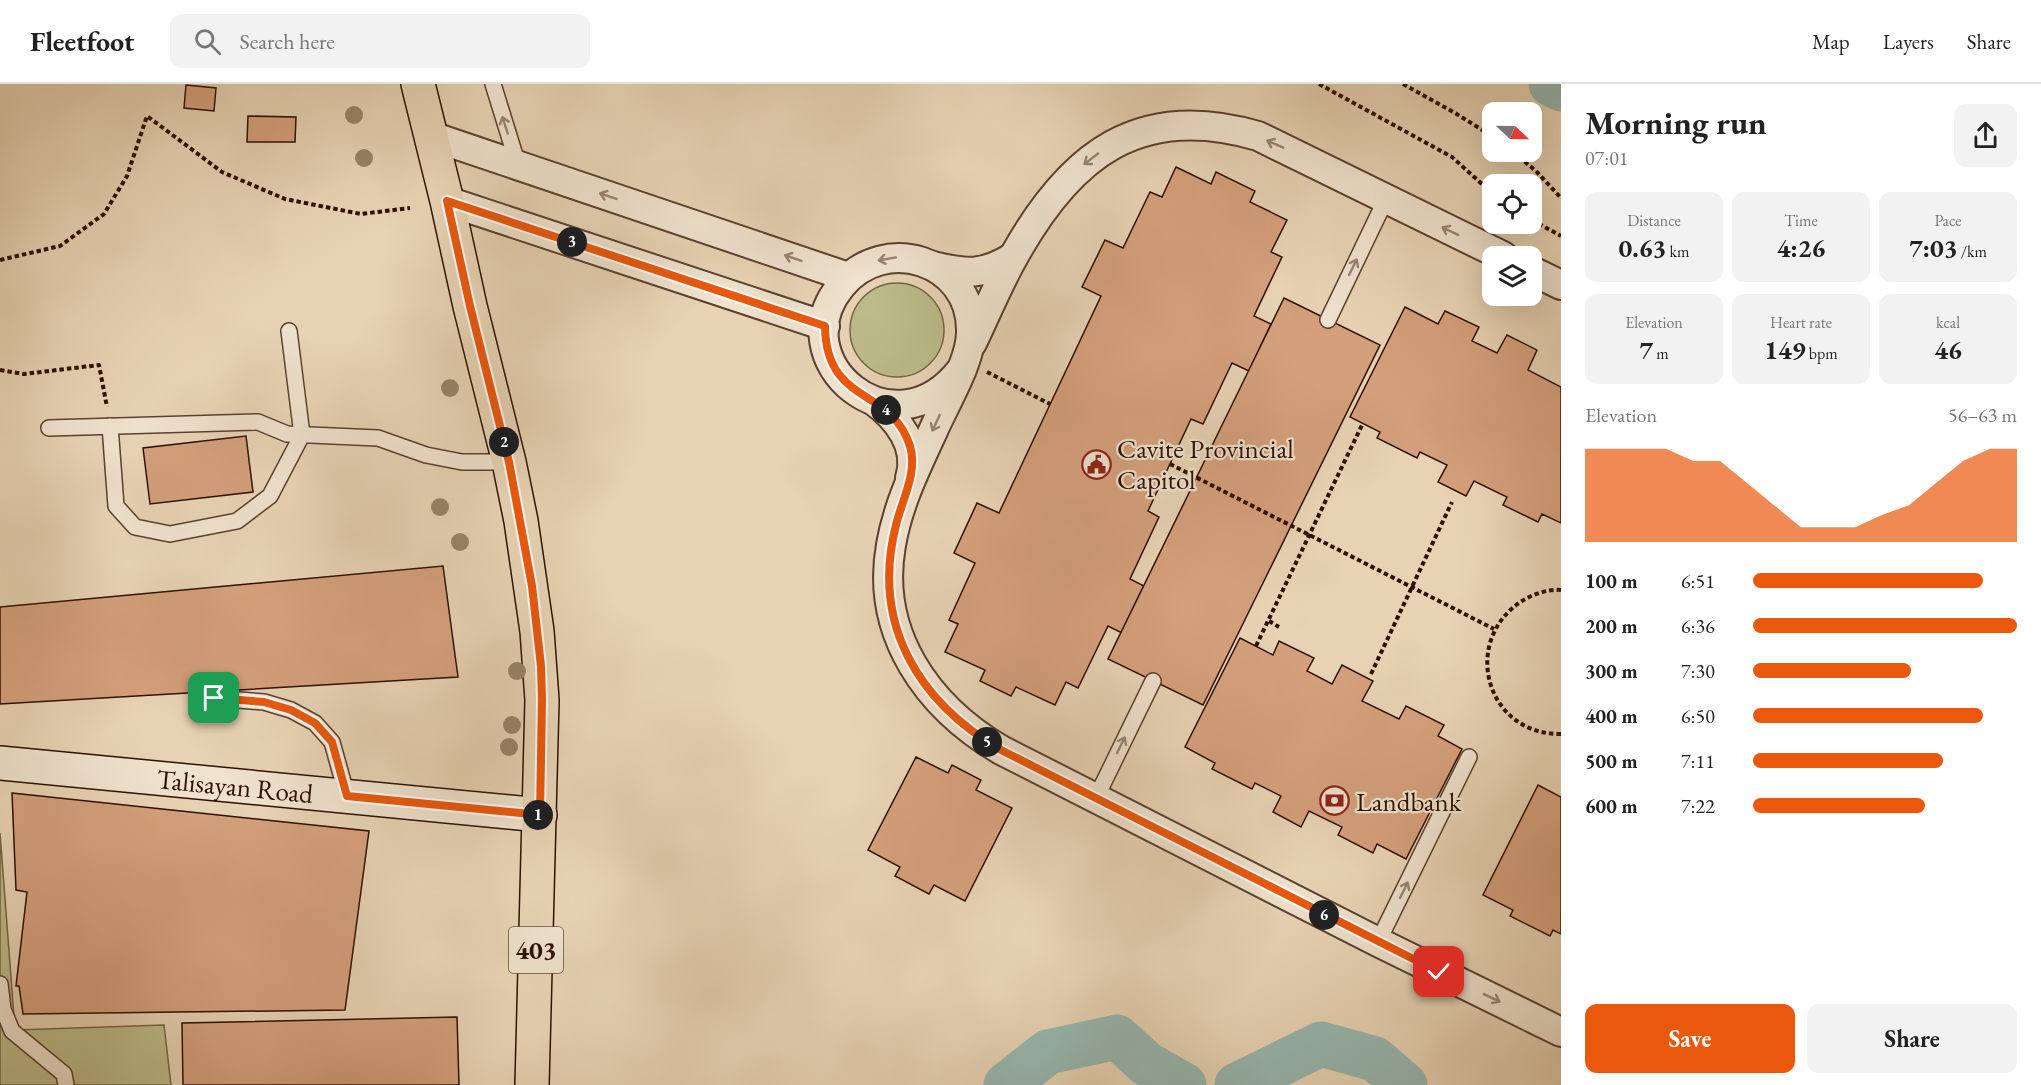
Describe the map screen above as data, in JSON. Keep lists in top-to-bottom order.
{
  "streets": {
    "main road": ["Talisayan Road", "403"]
  },
  "crossings": [
    ["Talisayan Road", "403"]
  ],
  "places": {
    "public building": ["Cavite Provincial Capitol"],
    "bank": ["Landbank"]
  },
  "north": "right",
  "page": {
    "header": "Fleetfoot",
    "search": "Search here",
    "nav": ["Map", "Layers", "Share"],
    "heading": ["Morning run", "07:01"],
    "stats": [
      ["Distance", "0.63 km"],
      ["Time", "4:26"],
      ["Pace", "7:03 /km"],
      ["Elevation", "7 m"],
      ["Heart rate", "149 bpm"],
      ["kcal", "46"]
    ],
    "pins": [
      "3",
      "4",
      "2",
      "5",
      "1",
      "6"
    ],
    "chart": ["Elevation", "56–63 m"],
    "list": [
      {
        "name": "100 m",
        "note": "6:51"
      },
      {
        "name": "200 m",
        "note": "6:36"
      },
      {
        "name": "300 m",
        "note": "7:30"
      },
      {
        "name": "400 m",
        "note": "6:50"
      },
      {
        "name": "500 m",
        "note": "7:11"
      },
      {
        "name": "600 m",
        "note": "7:22"
      }
    ],
    "buttons": ["Save", "Share"]
  }
}
